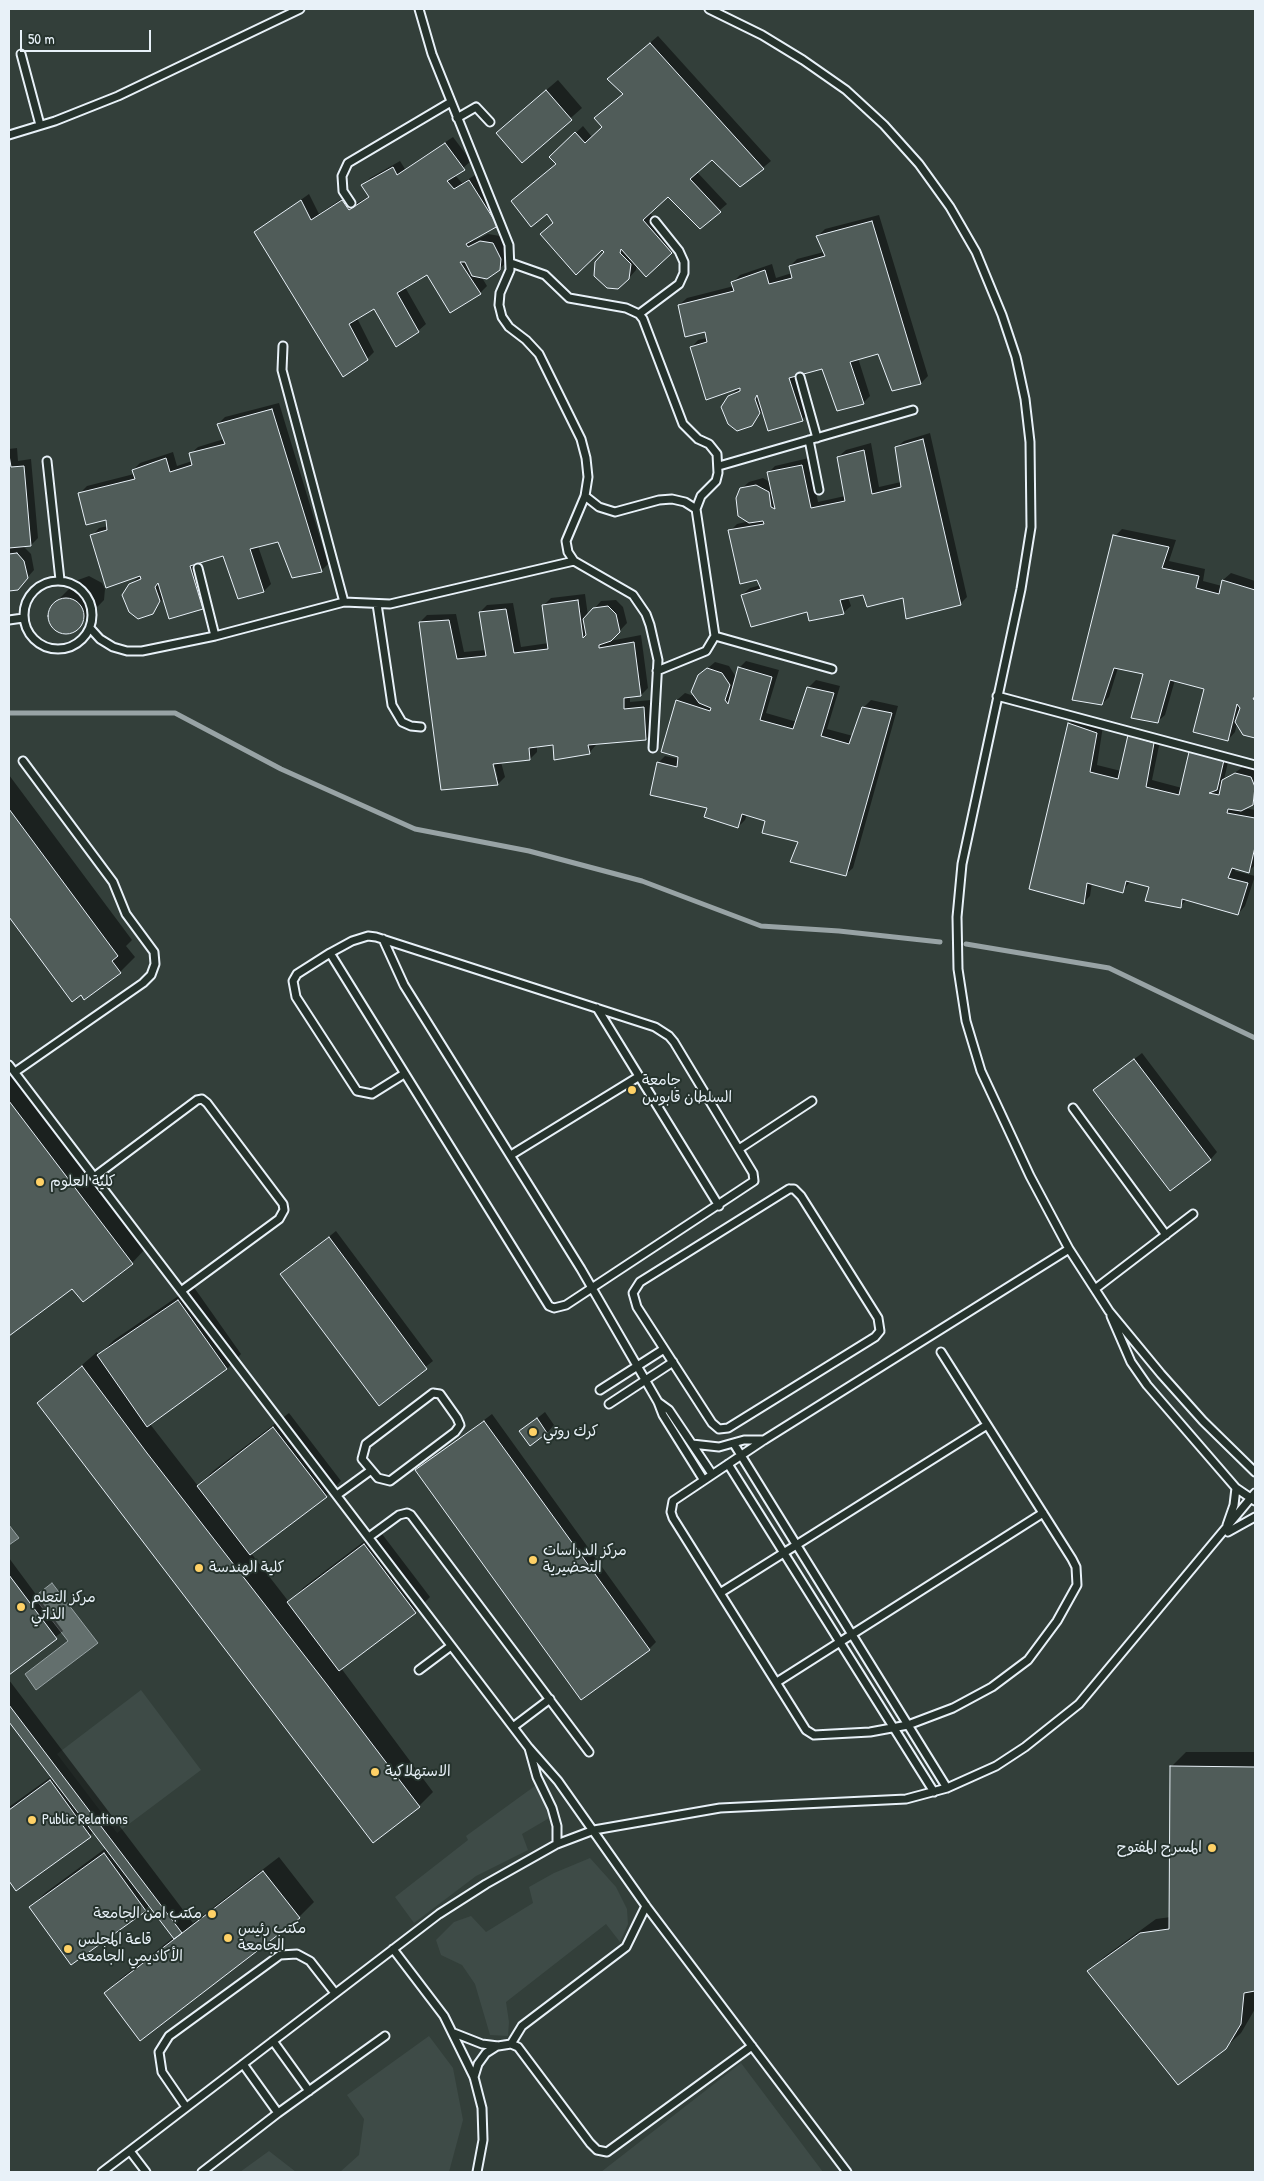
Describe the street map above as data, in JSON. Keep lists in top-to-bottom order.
{
  "places": [
    "جامعة السلطان قابوس",
    "كلية العلوم",
    "كرك روتي",
    "مركز الدراسات التحضيرية",
    "كلية الهندسة",
    "مركز التعلم الذاتي",
    "الاستهلاكية",
    "Public Relations",
    "المسرح المفتوح",
    "مكتب امن الجامعة",
    "مكتب رئيس الجامعة",
    "قاعة المجلس الأكاديمي الجامعه"
  ],
  "scale_bar": "50 m"
}
